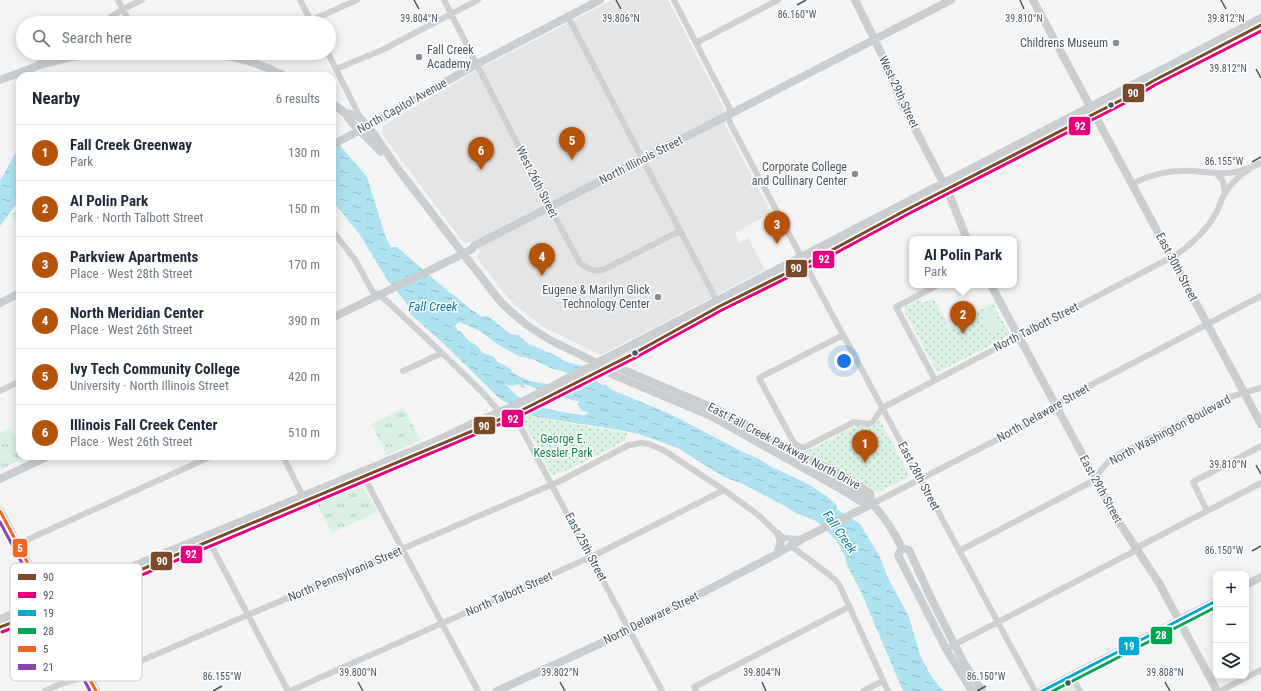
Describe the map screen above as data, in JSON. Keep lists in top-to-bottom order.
{
  "streets": {
    "main road": [
      "West 29th Street",
      "North Capitol Avenue",
      "North Illinois Street",
      "East 30th Street",
      "North Delaware Street",
      "East Fall Creek Parkway, North Drive",
      "East 29th Street"
    ],
    "street": [
      "West 26th Street",
      "North Talbott Street",
      "North Washington Boulevard",
      "East 28th Street",
      "East 25th Street",
      "North Pennsylvania Street"
    ]
  },
  "crossings": [
    ["West 29th Street", "North Illinois Street"],
    ["North Capitol Avenue", "West 26th Street"],
    ["North Illinois Street", "West 26th Street"],
    ["North Illinois Street", "East 28th Street"],
    ["East 30th Street", "North Talbott Street"],
    ["East 30th Street", "North Delaware Street"],
    ["East 30th Street", "North Washington Boulevard"],
    ["North Talbott Street", "East 28th Street"],
    ["North Talbott Street", "East 29th Street"],
    ["North Talbott Street", "East 25th Street"],
    ["North Talbott Street", "North Pennsylvania Street"],
    ["North Delaware Street", "East Fall Creek Parkway, North Drive"],
    ["North Delaware Street", "East 28th Street"],
    ["North Delaware Street", "East 29th Street"],
    ["North Delaware Street", "East 25th Street"],
    ["North Washington Boulevard", "East 28th Street"],
    ["North Washington Boulevard", "East 29th Street"],
    ["East 25th Street", "North Pennsylvania Street"]
  ],
  "water": ["Fall Creek"],
  "parks": ["George E. Kessler Park"],
  "places": [
    "Childrens Museum",
    "Fall Creek Academy",
    "Corporate College and Cullinary Center",
    "Eugene & Marilyn Glick Technology Center"
  ],
  "lines": [
    "transit line 90",
    "transit line 92",
    "transit line 5",
    "transit line 21",
    "transit line 19",
    "transit line 28"
  ],
  "legend": [
    "90",
    "92",
    "19",
    "28",
    "5",
    "21"
  ],
  "page": {
    "search": "Search here",
    "heading": ["Nearby", "6 results"],
    "list": [
      {
        "mark": "1",
        "name": "Fall Creek Greenway",
        "note": "Park",
        "value": "130 m"
      },
      {
        "mark": "2",
        "name": "Al Polin Park",
        "note": "Park · North Talbott Street",
        "value": "150 m"
      },
      {
        "mark": "3",
        "name": "Parkview Apartments",
        "note": "Place · West 28th Street",
        "value": "170 m"
      },
      {
        "mark": "4",
        "name": "North Meridian Center",
        "note": "Place · West 26th Street",
        "value": "390 m"
      },
      {
        "mark": "5",
        "name": "Ivy Tech Community College",
        "note": "University · North Illinois Street",
        "value": "420 m"
      },
      {
        "mark": "6",
        "name": "Illinois Fall Creek Center",
        "note": "Place · West 26th Street",
        "value": "510 m"
      }
    ],
    "pins": [
      "5",
      "6",
      "3",
      "4",
      "2",
      "1"
    ],
    "popup": ["Al Polin Park", "Park"],
    "map_buttons": ["+", "−"]
  },
  "coordinates": [
    "86.160°W",
    "39.804°N",
    "39.806°N",
    "39.810°N",
    "39.812°N",
    "86.155°W",
    "86.150°W",
    "39.800°N",
    "39.802°N",
    "39.808°N"
  ]
}
